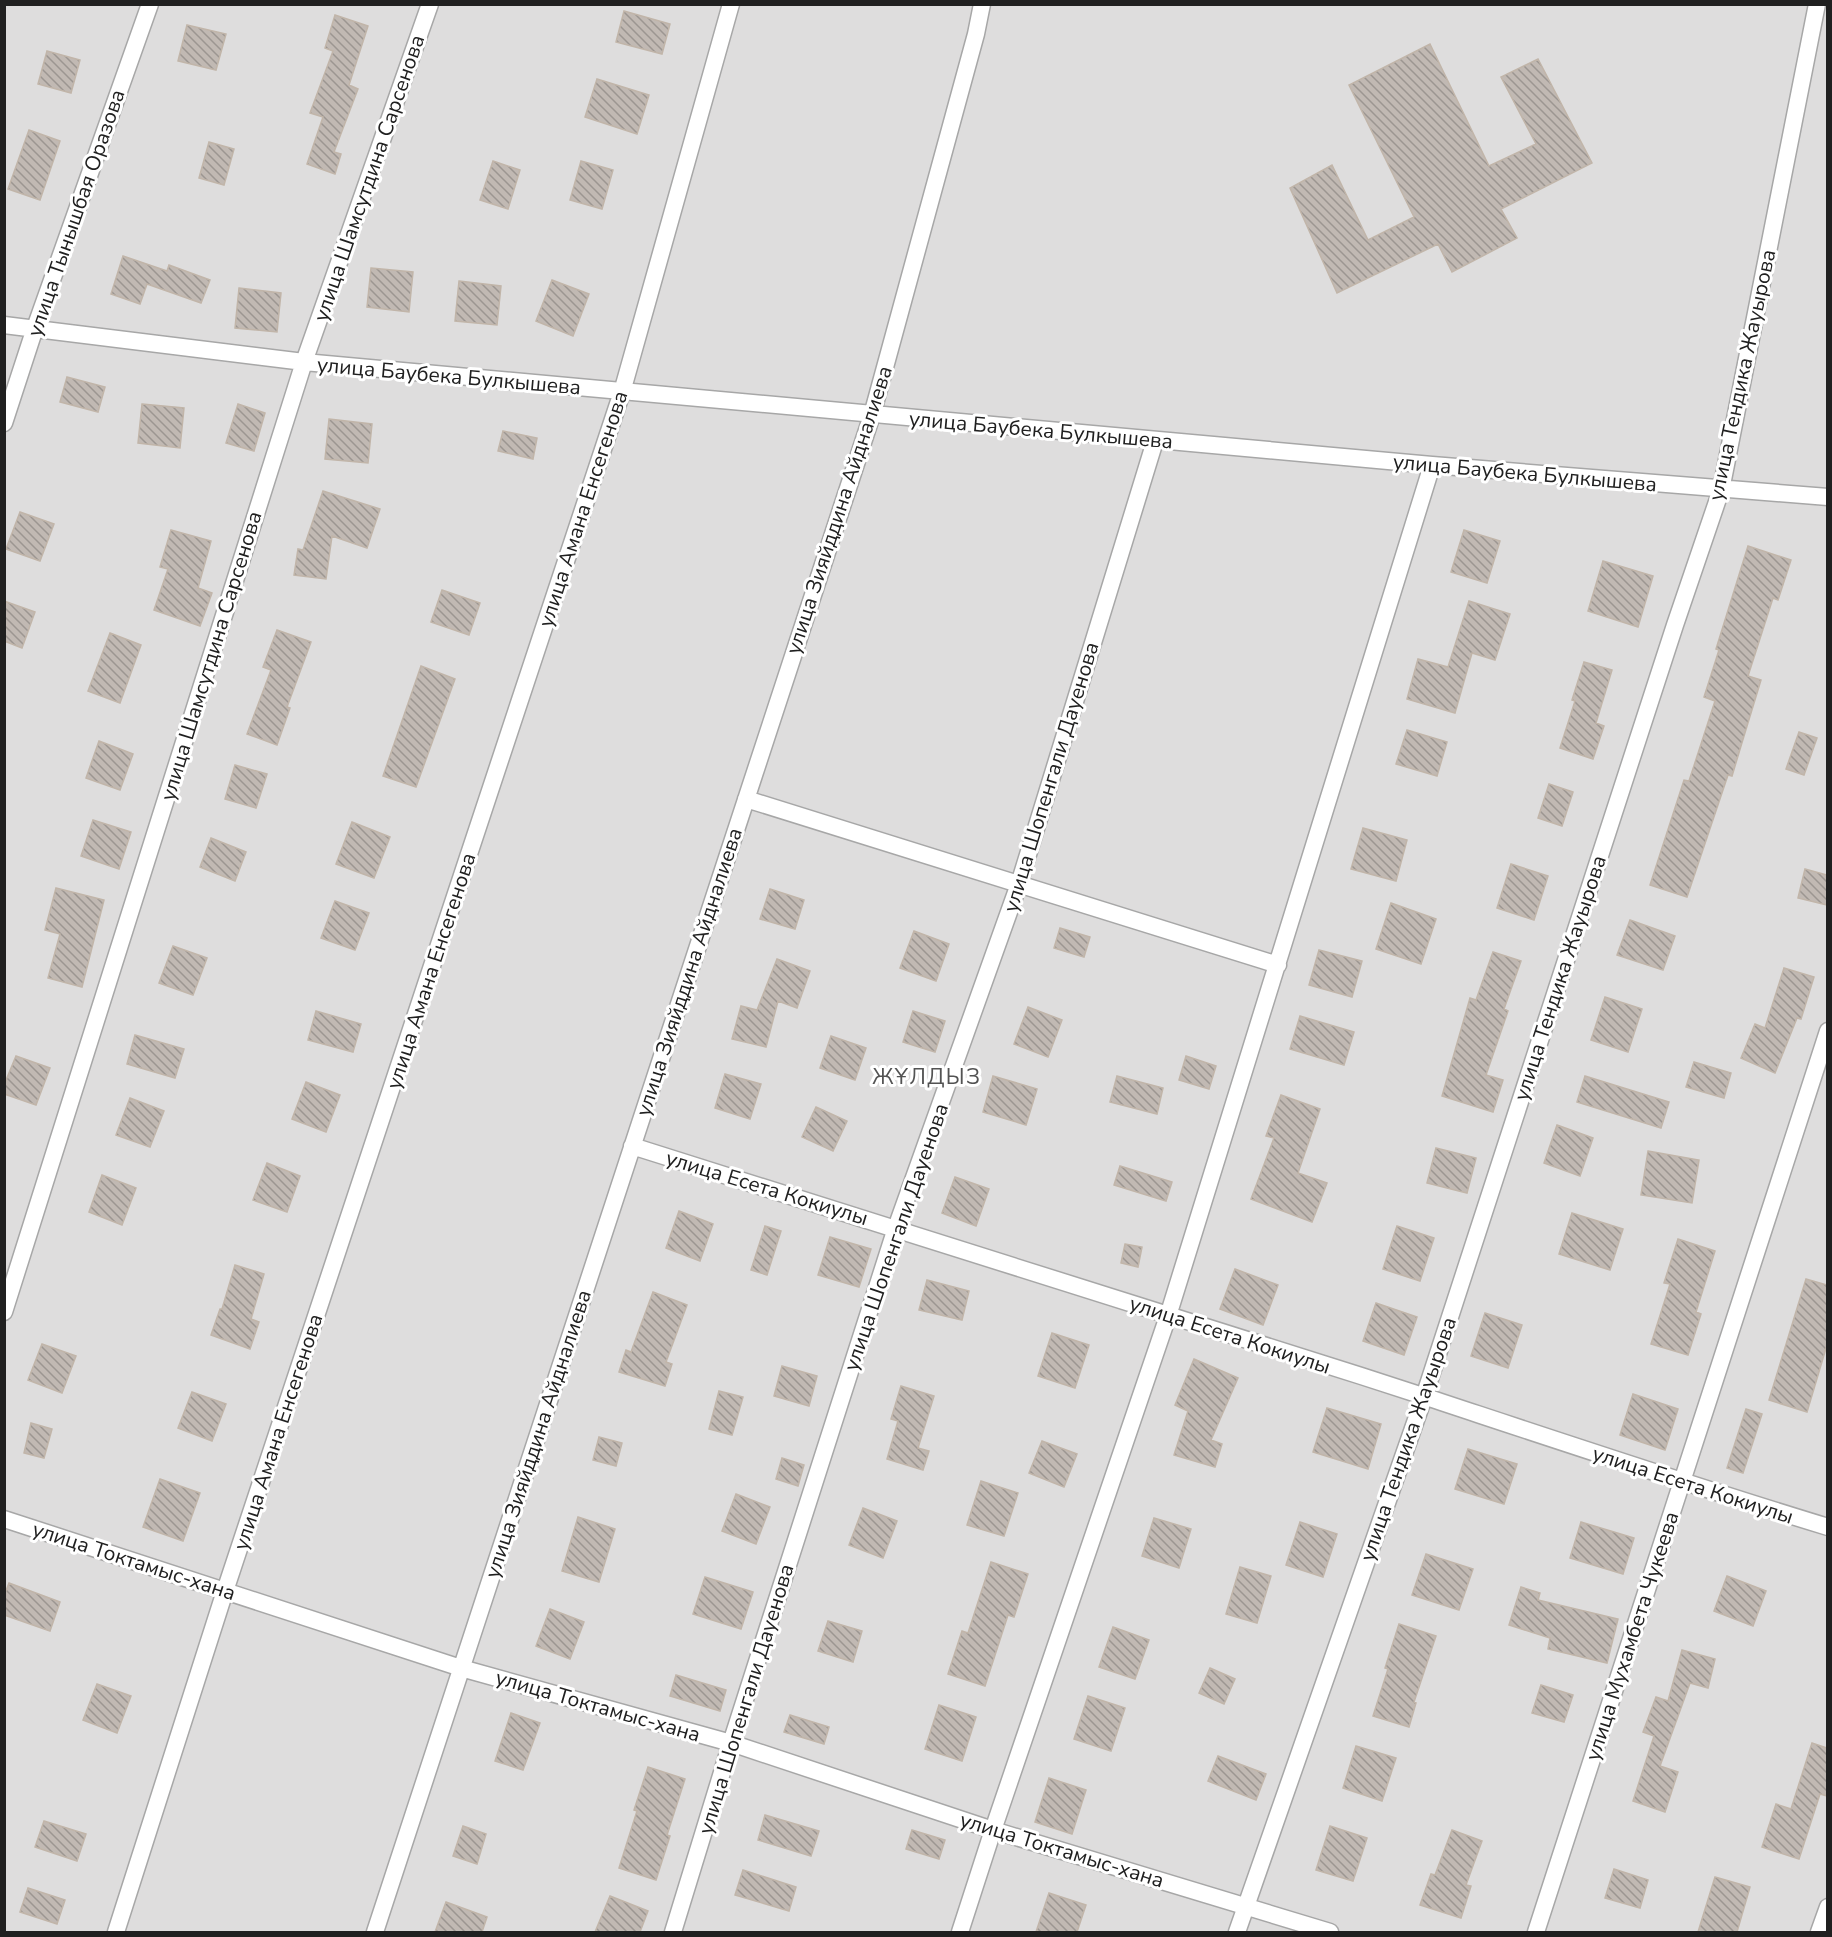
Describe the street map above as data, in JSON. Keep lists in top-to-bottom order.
{
  "streets": {
    "street": [
      "улица Шамсутдина Сарсенова",
      "улица Тынышбая Оразова",
      "улица Тендика Жауырова",
      "улица Баубека Булкышева",
      "улица Амана Енсегенова",
      "улица Зияйддина Айдналиева",
      "улица Шопенгали Дауенова",
      "улица Есета Кокиулы",
      "улица Токтамыс-хана",
      "улица Мухамбета Чукеева"
    ]
  },
  "crossings": [
    ["улица Шамсутдина Сарсенова", "улица Баубека Булкышева"],
    ["улица Тынышбая Оразова", "улица Баубека Булкышева"],
    ["улица Тендика Жауырова", "улица Баубека Булкышева"],
    ["улица Тендика Жауырова", "улица Есета Кокиулы"],
    ["улица Тендика Жауырова", "улица Токтамыс-хана"],
    ["улица Баубека Булкышева", "улица Амана Енсегенова"],
    ["улица Баубека Булкышева", "улица Зияйддина Айдналиева"],
    ["улица Баубека Булкышева", "улица Шопенгали Дауенова"],
    ["улица Амана Енсегенова", "улица Токтамыс-хана"],
    ["улица Зияйддина Айдналиева", "улица Есета Кокиулы"],
    ["улица Зияйддина Айдналиева", "улица Токтамыс-хана"],
    ["улица Шопенгали Дауенова", "улица Есета Кокиулы"],
    ["улица Шопенгали Дауенова", "улица Токтамыс-хана"],
    ["улица Есета Кокиулы", "улица Мухамбета Чукеева"]
  ],
  "districts": ["ЖҰЛДЫЗ"]
}
